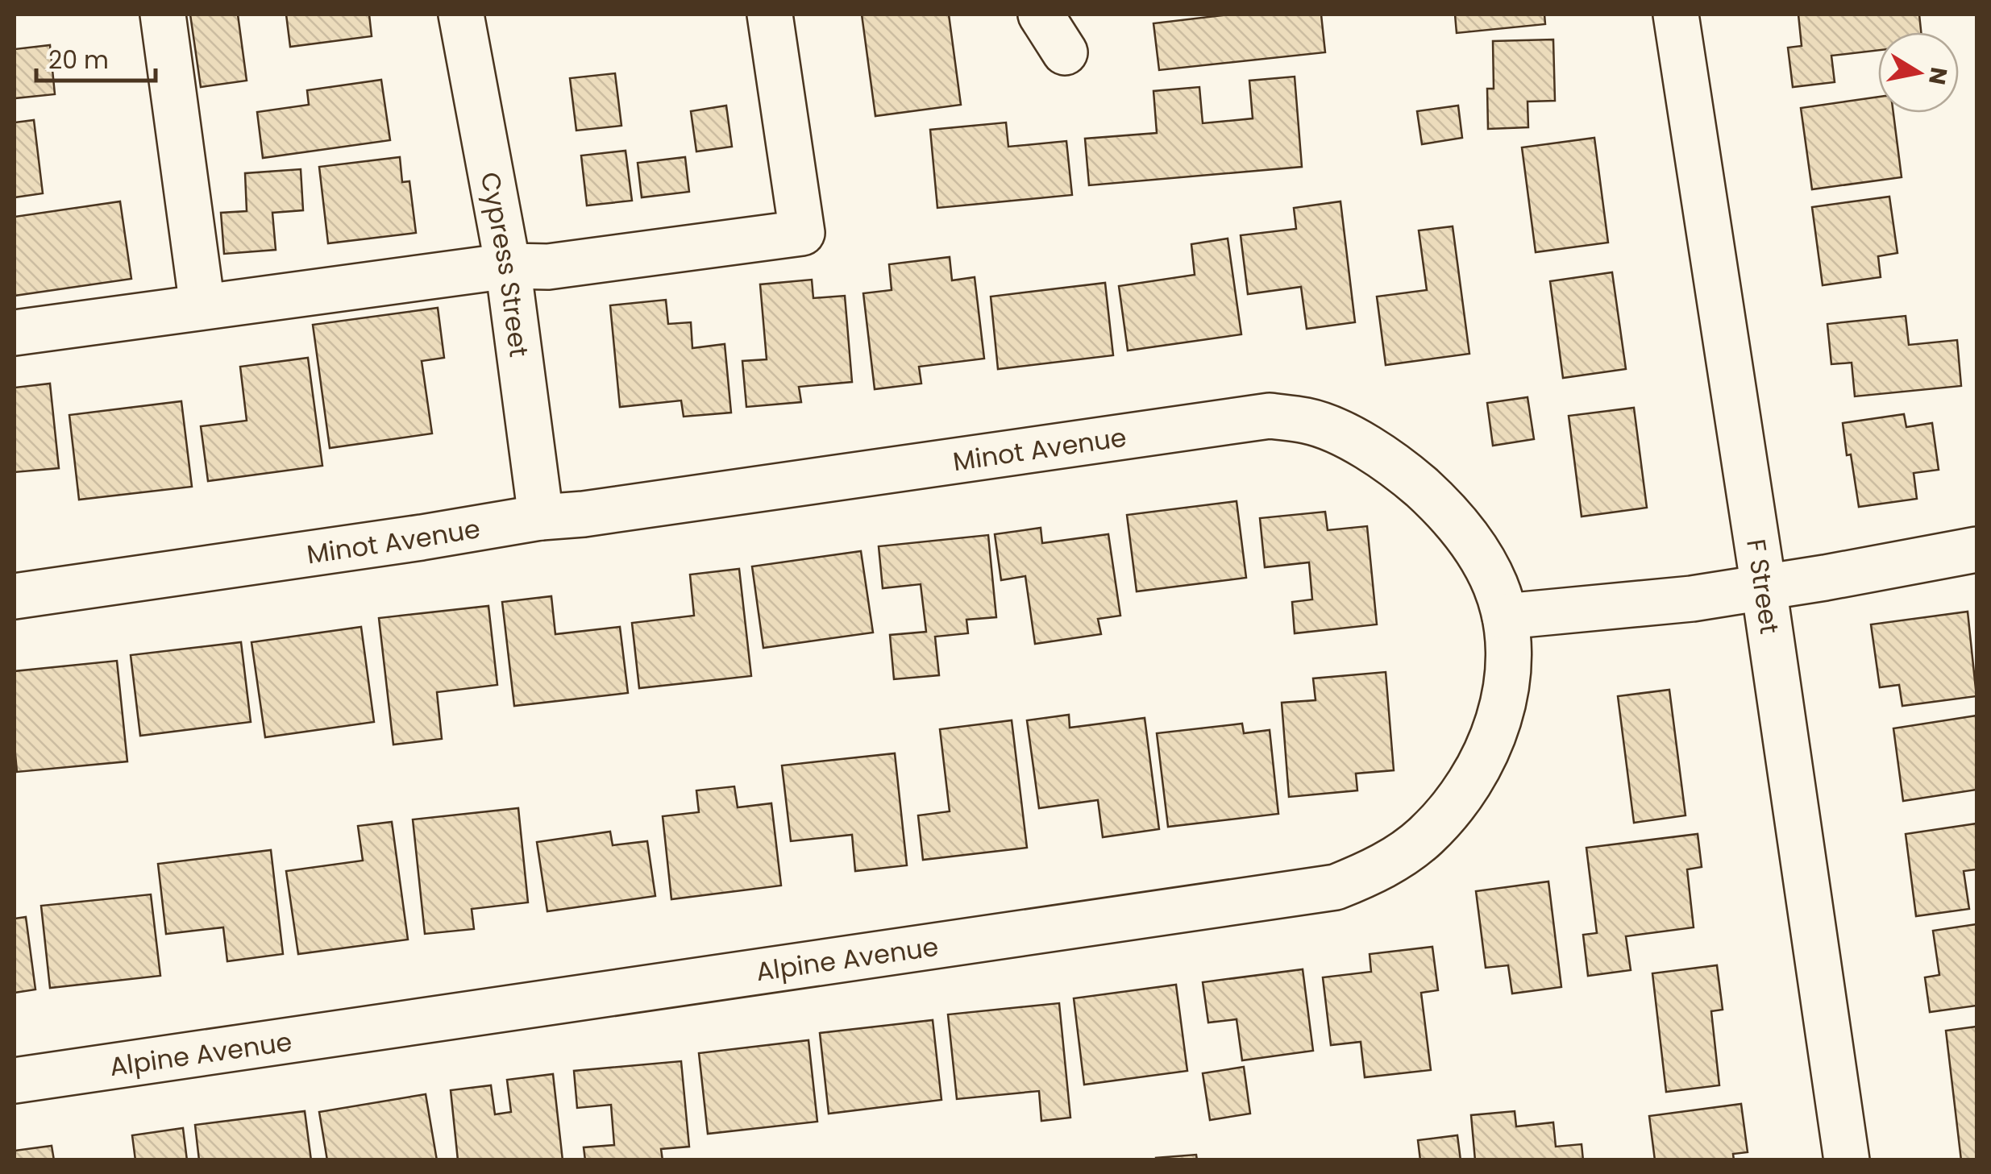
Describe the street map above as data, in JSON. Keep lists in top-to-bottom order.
{
  "streets": {
    "street": [
      "Cypress Street",
      "Minot Avenue",
      "F Street",
      "Alpine Avenue"
    ]
  },
  "crossings": [
    ["Cypress Street", "Minot Avenue"],
    ["Minot Avenue", "Alpine Avenue"]
  ],
  "scale_bar": "20 m",
  "north": "right"
}
